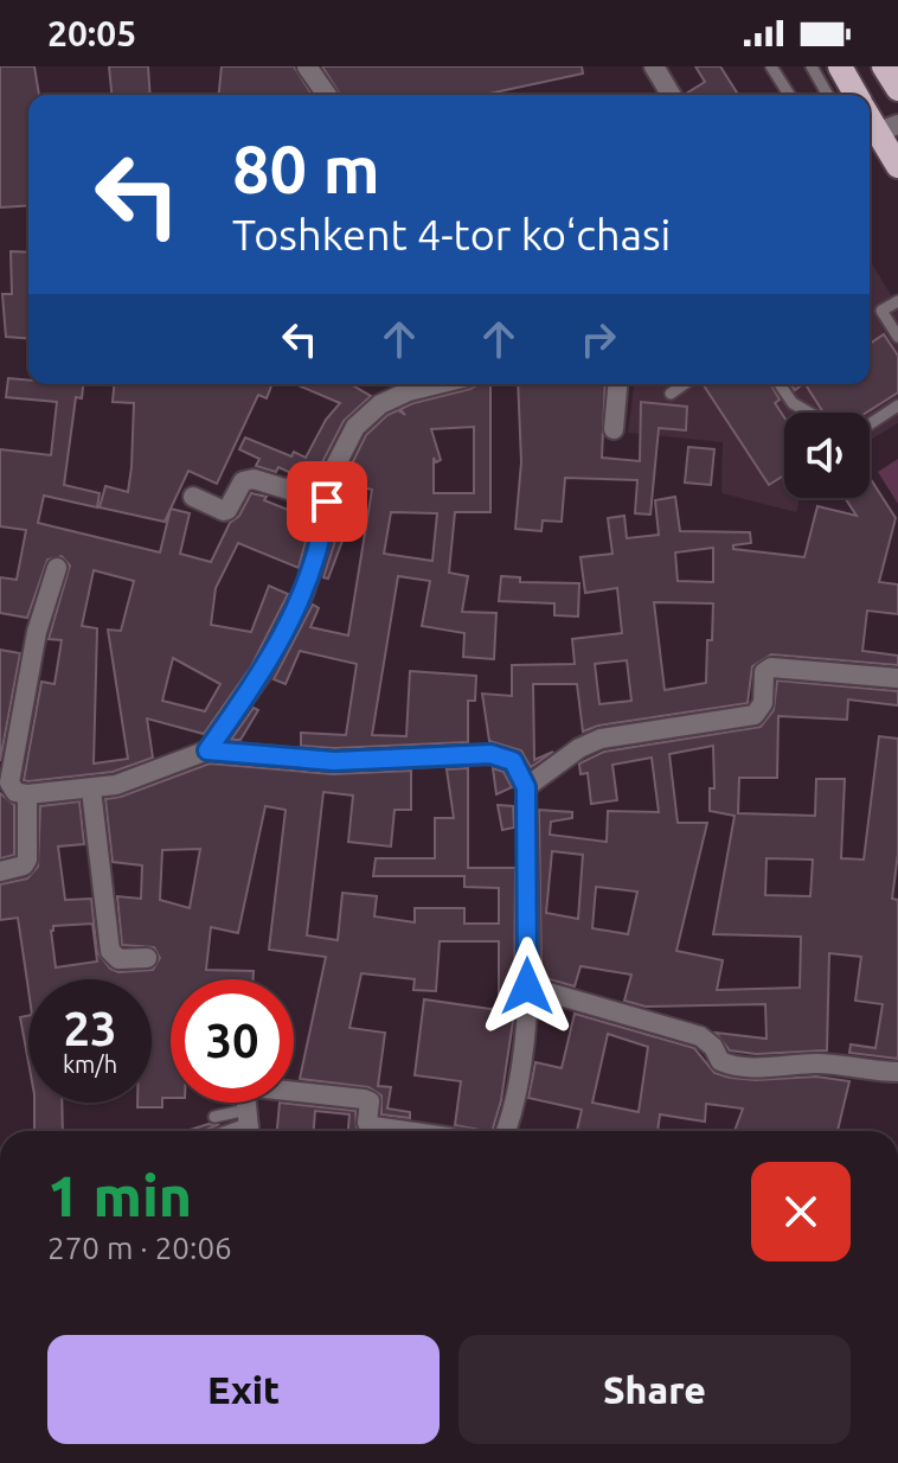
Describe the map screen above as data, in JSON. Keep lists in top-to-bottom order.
{
  "page": {
    "status": "20:05",
    "turn": ["80 m", "Toshkent 4-tor koʻchasi"],
    "speed": "23 km/h",
    "limit": "30",
    "heading": ["1 min", "270 m · 20:06"],
    "buttons": ["Exit", "Share"]
  }
}
